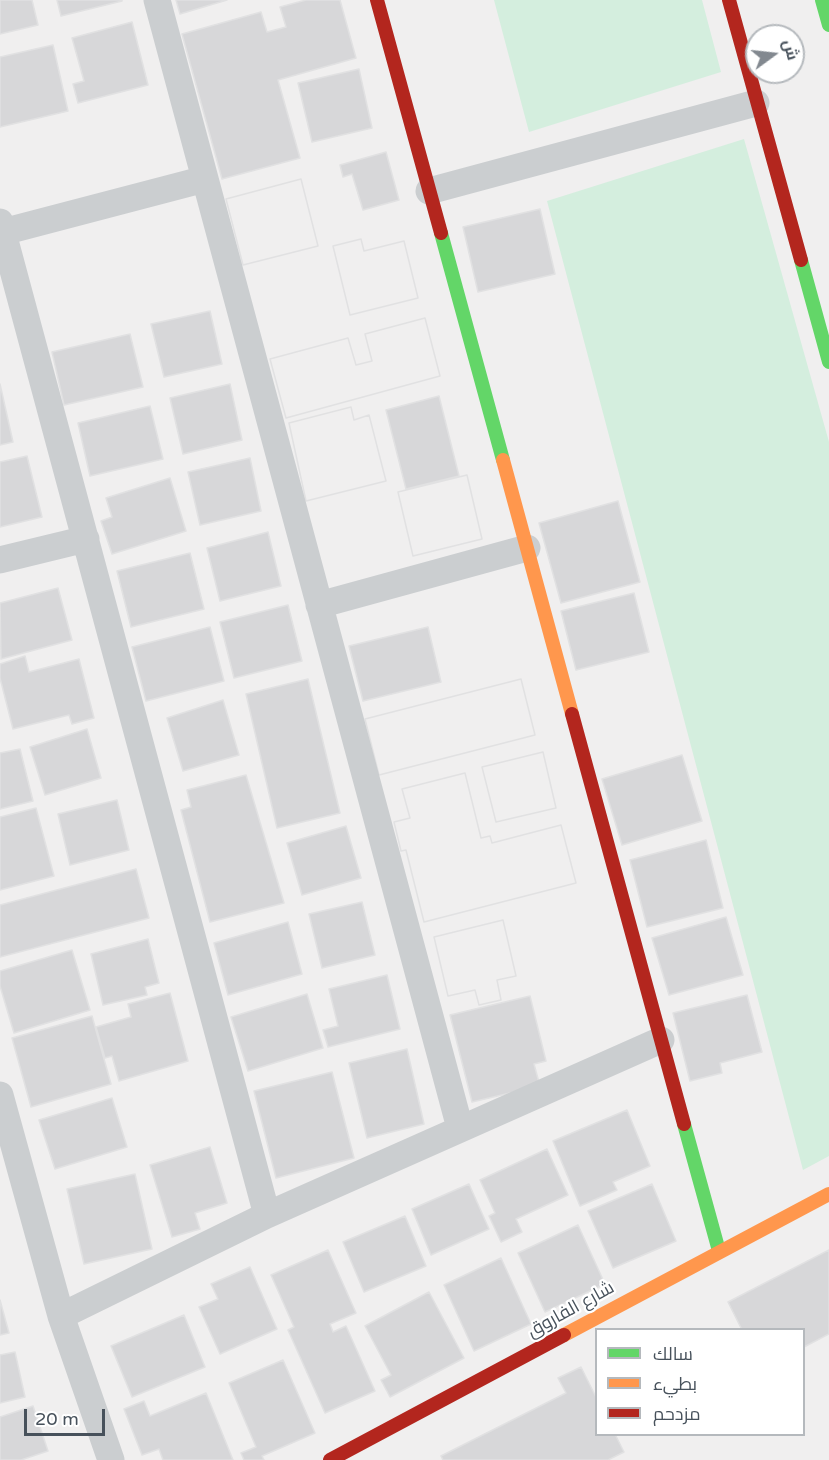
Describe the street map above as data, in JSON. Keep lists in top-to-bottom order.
{
  "streets": {
    "street": ["شارع الفاروق"]
  },
  "legend": ["سالك", "بطيء", "مزدحم"],
  "scale_bar": "20 m",
  "north": "right"
}
